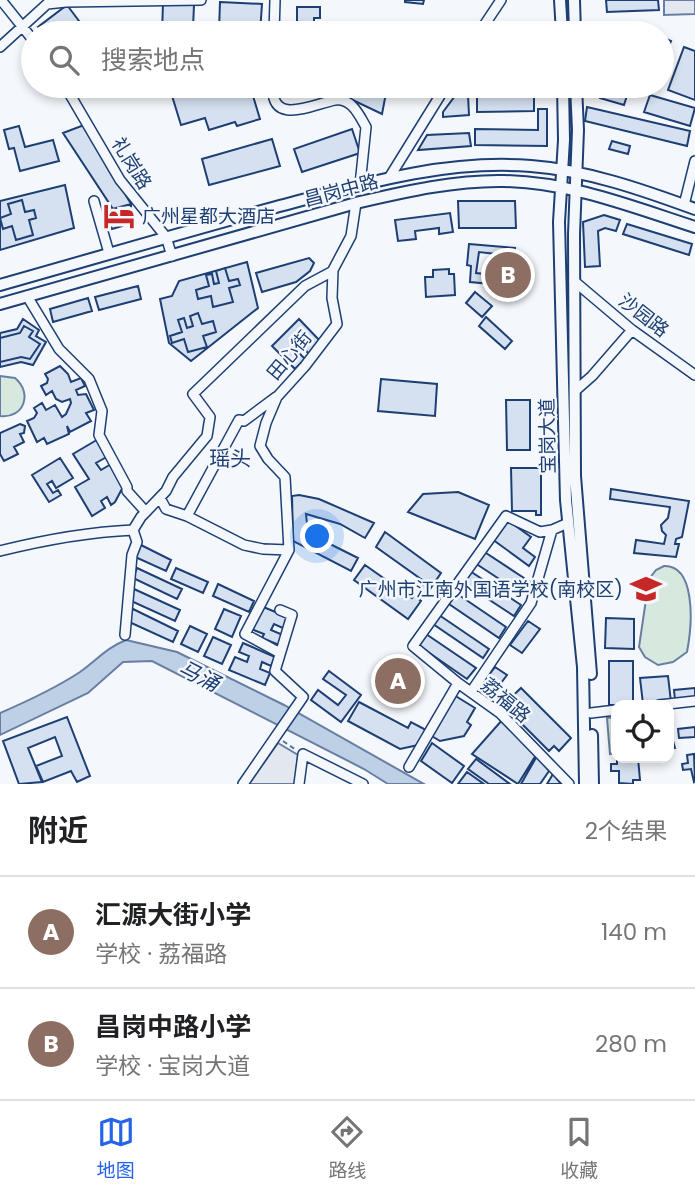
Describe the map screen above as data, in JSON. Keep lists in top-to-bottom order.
{
  "streets": {
    "main road": ["昌岗中路", "宝岗大道"],
    "street": [
      "礼岗路",
      "沙园路",
      "田心街",
      "荔福路"
    ]
  },
  "crossings": [
    ["礼岗路", "昌岗中路"],
    ["昌岗中路", "田心街"],
    ["昌岗中路", "宝岗大道"],
    ["沙园路", "宝岗大道"]
  ],
  "districts": ["瑶头"],
  "water": ["马涌"],
  "places": {
    "hotel": ["广州星都大酒店"],
    "school or university": ["广州市江南外国语学校(南校区)"]
  },
  "page": {
    "search": "搜索地点",
    "pins": ["B", "A"],
    "heading": ["附近", "2个结果"],
    "list": [
      {
        "mark": "A",
        "name": "汇源大街小学",
        "note": "学校 · 荔福路",
        "value": "140 m"
      },
      {
        "mark": "B",
        "name": "昌岗中路小学",
        "note": "学校 · 宝岗大道",
        "value": "280 m"
      }
    ],
    "nav": ["地图", "路线", "收藏"]
  }
}
